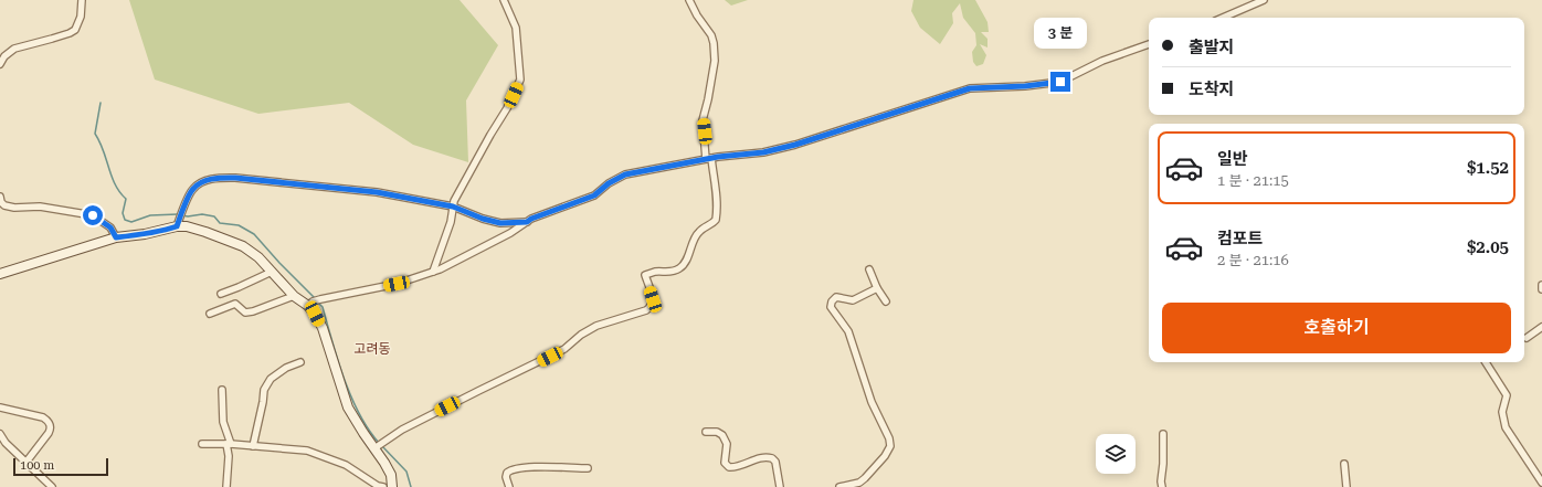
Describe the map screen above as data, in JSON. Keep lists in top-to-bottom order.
{
  "districts": ["고려동"],
  "scale_bar": "100 m",
  "page": {
    "bubble": "3 분",
    "banner": ["출발지", "도착지"],
    "list": [
      {
        "name": "일반",
        "note": "1 분 · 21:15",
        "value": "$1.52"
      },
      {
        "name": "컴포트",
        "note": "2 분 · 21:16",
        "value": "$2.05"
      }
    ],
    "buttons": "호출하기",
    "scale": "100 m"
  }
}
